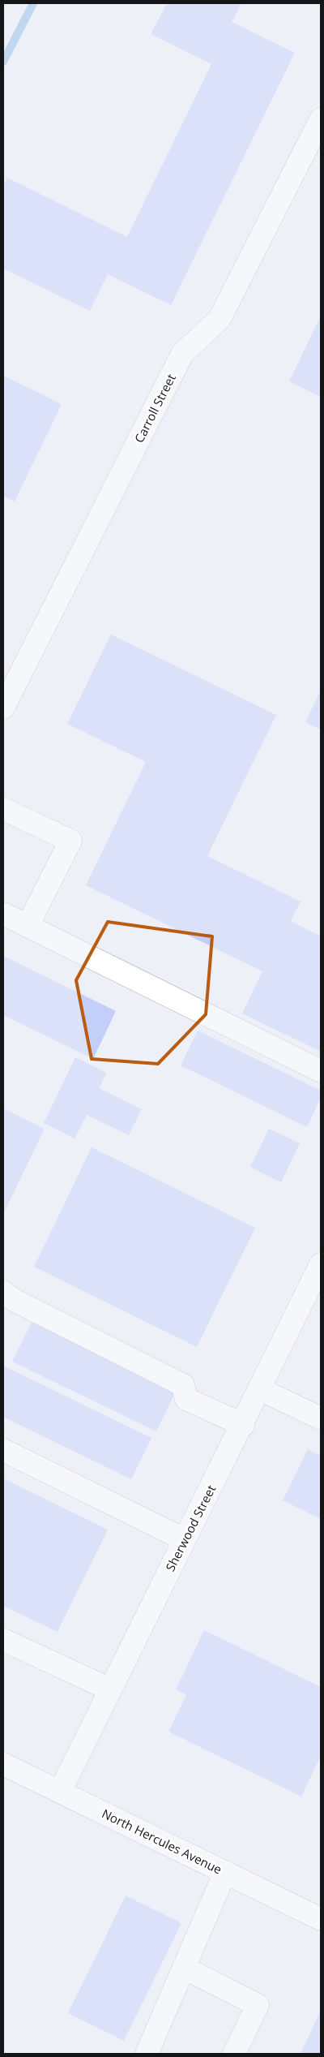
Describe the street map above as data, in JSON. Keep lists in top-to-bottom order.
{
  "streets": {
    "street": ["Carroll Street", "Sherwood Street", "North Hercules Avenue"]
  },
  "crossings": [
    ["Sherwood Street", "North Hercules Avenue"]
  ]
}
